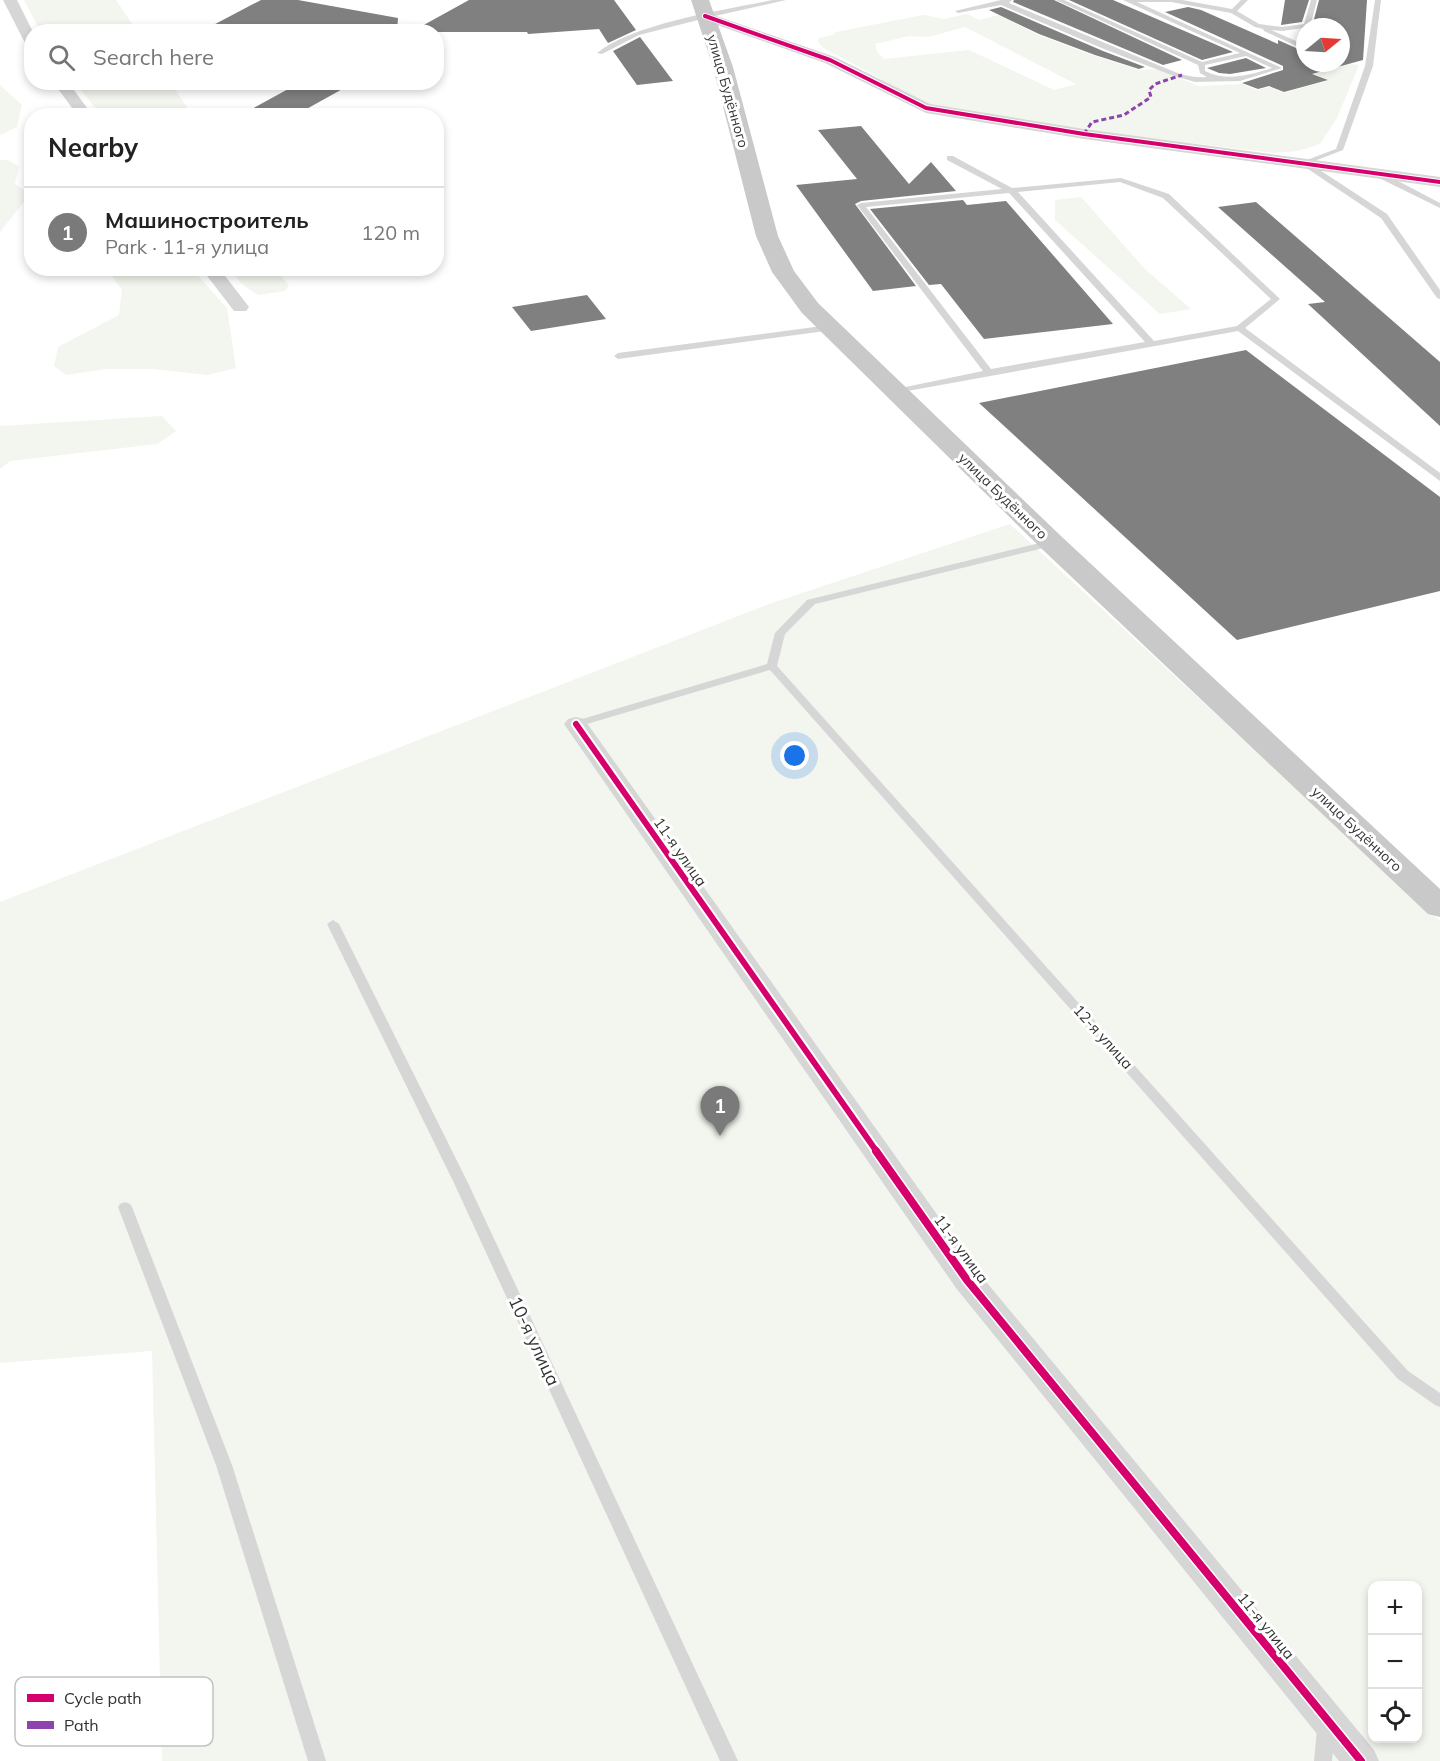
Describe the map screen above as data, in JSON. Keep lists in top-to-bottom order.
{
  "streets": {
    "main road": ["улица Будённого"],
    "street": ["11-я улица"],
    "lane": ["12-я улица", "10-я улица"]
  },
  "legend": ["Cycle path", "Path"],
  "north": "right",
  "page": {
    "search": "Search here",
    "heading": "Nearby",
    "list": [
      {
        "mark": "1",
        "name": "Машиностроитель",
        "note": "Park · 11-я улица",
        "value": "120 m"
      }
    ],
    "pins": "1",
    "map_buttons": ["+", "−"]
  }
}
